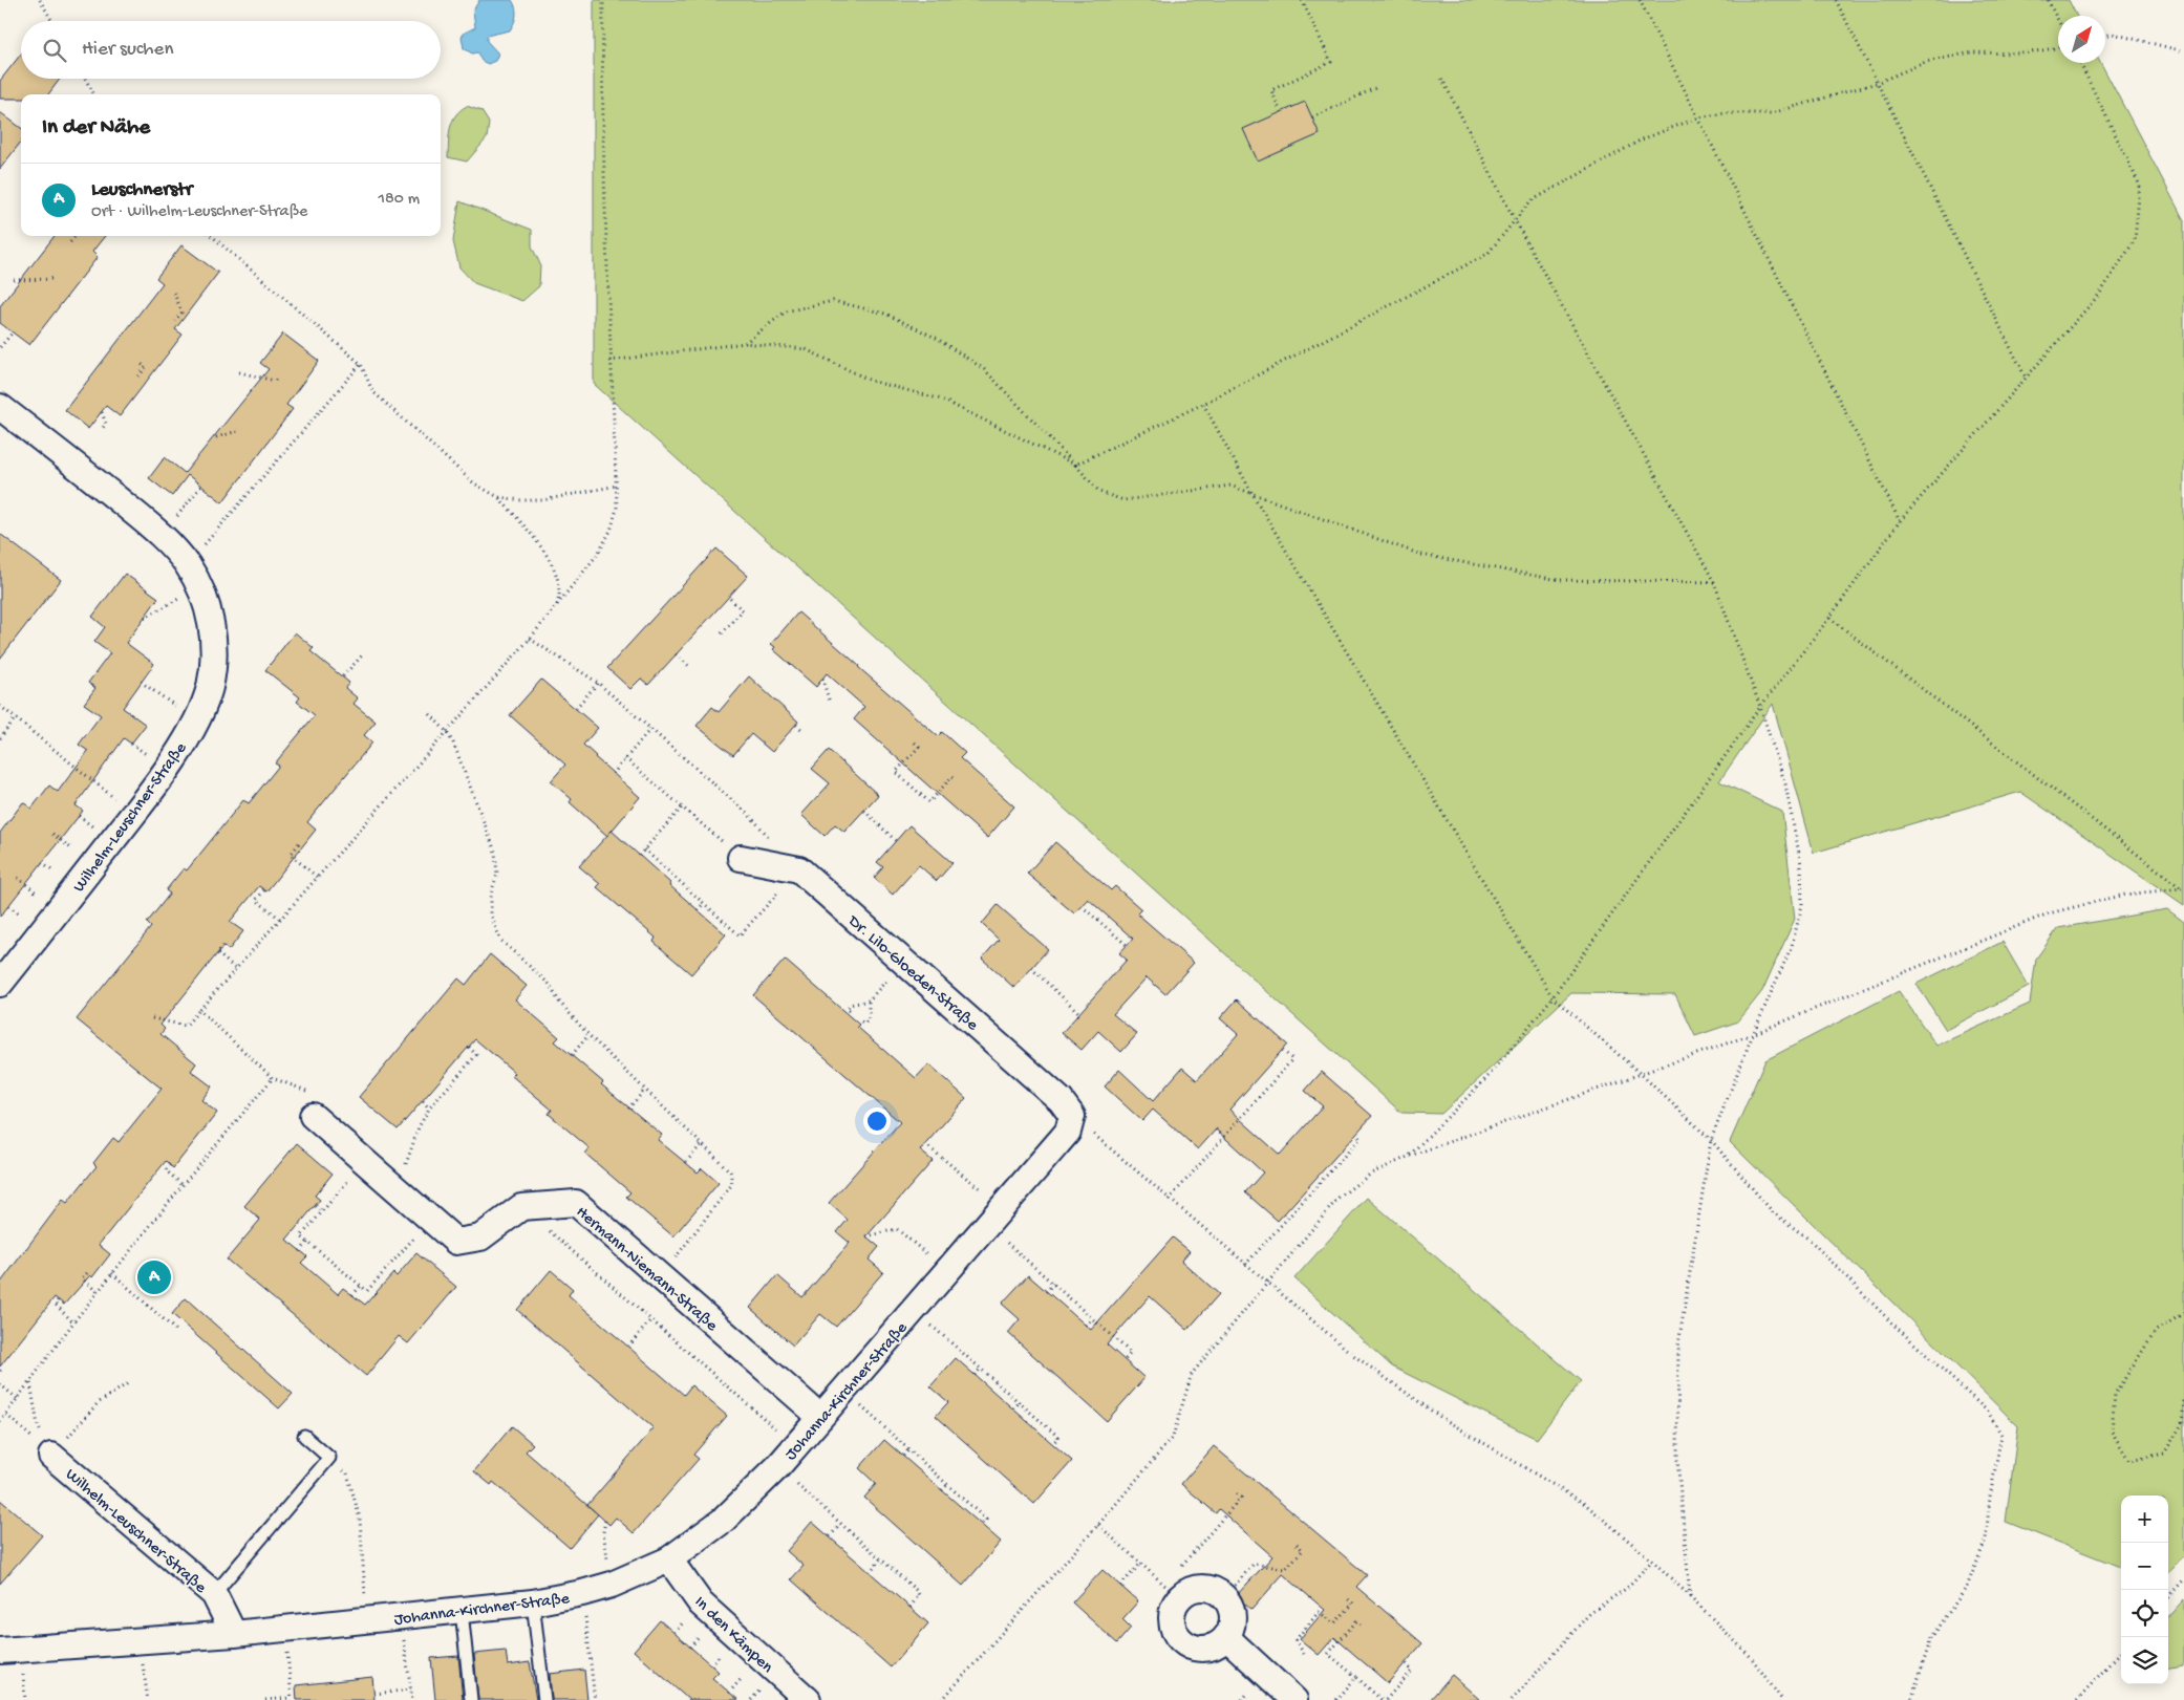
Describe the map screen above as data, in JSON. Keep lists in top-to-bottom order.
{
  "streets": {
    "street": [
      "Wilhelm-Leuschner-Straße",
      "Dr. Lilo-Gloeden-Straße",
      "Hermann-Niemann-Straße",
      "Johanna-Kirchner-Straße",
      "In den Kämpen"
    ]
  },
  "crossings": [
    ["Wilhelm-Leuschner-Straße", "Johanna-Kirchner-Straße"],
    ["Dr. Lilo-Gloeden-Straße", "Johanna-Kirchner-Straße"],
    ["Hermann-Niemann-Straße", "Johanna-Kirchner-Straße"],
    ["Johanna-Kirchner-Straße", "In den Kämpen"]
  ],
  "north": "top right",
  "page": {
    "search": "Hier suchen",
    "heading": "In der Nähe",
    "list": [
      {
        "mark": "A",
        "name": "Leuschnerstr",
        "note": "Ort · Wilhelm-Leuschner-Straße",
        "value": "180 m"
      }
    ],
    "pins": "A",
    "map_buttons": ["+", "−"]
  }
}
